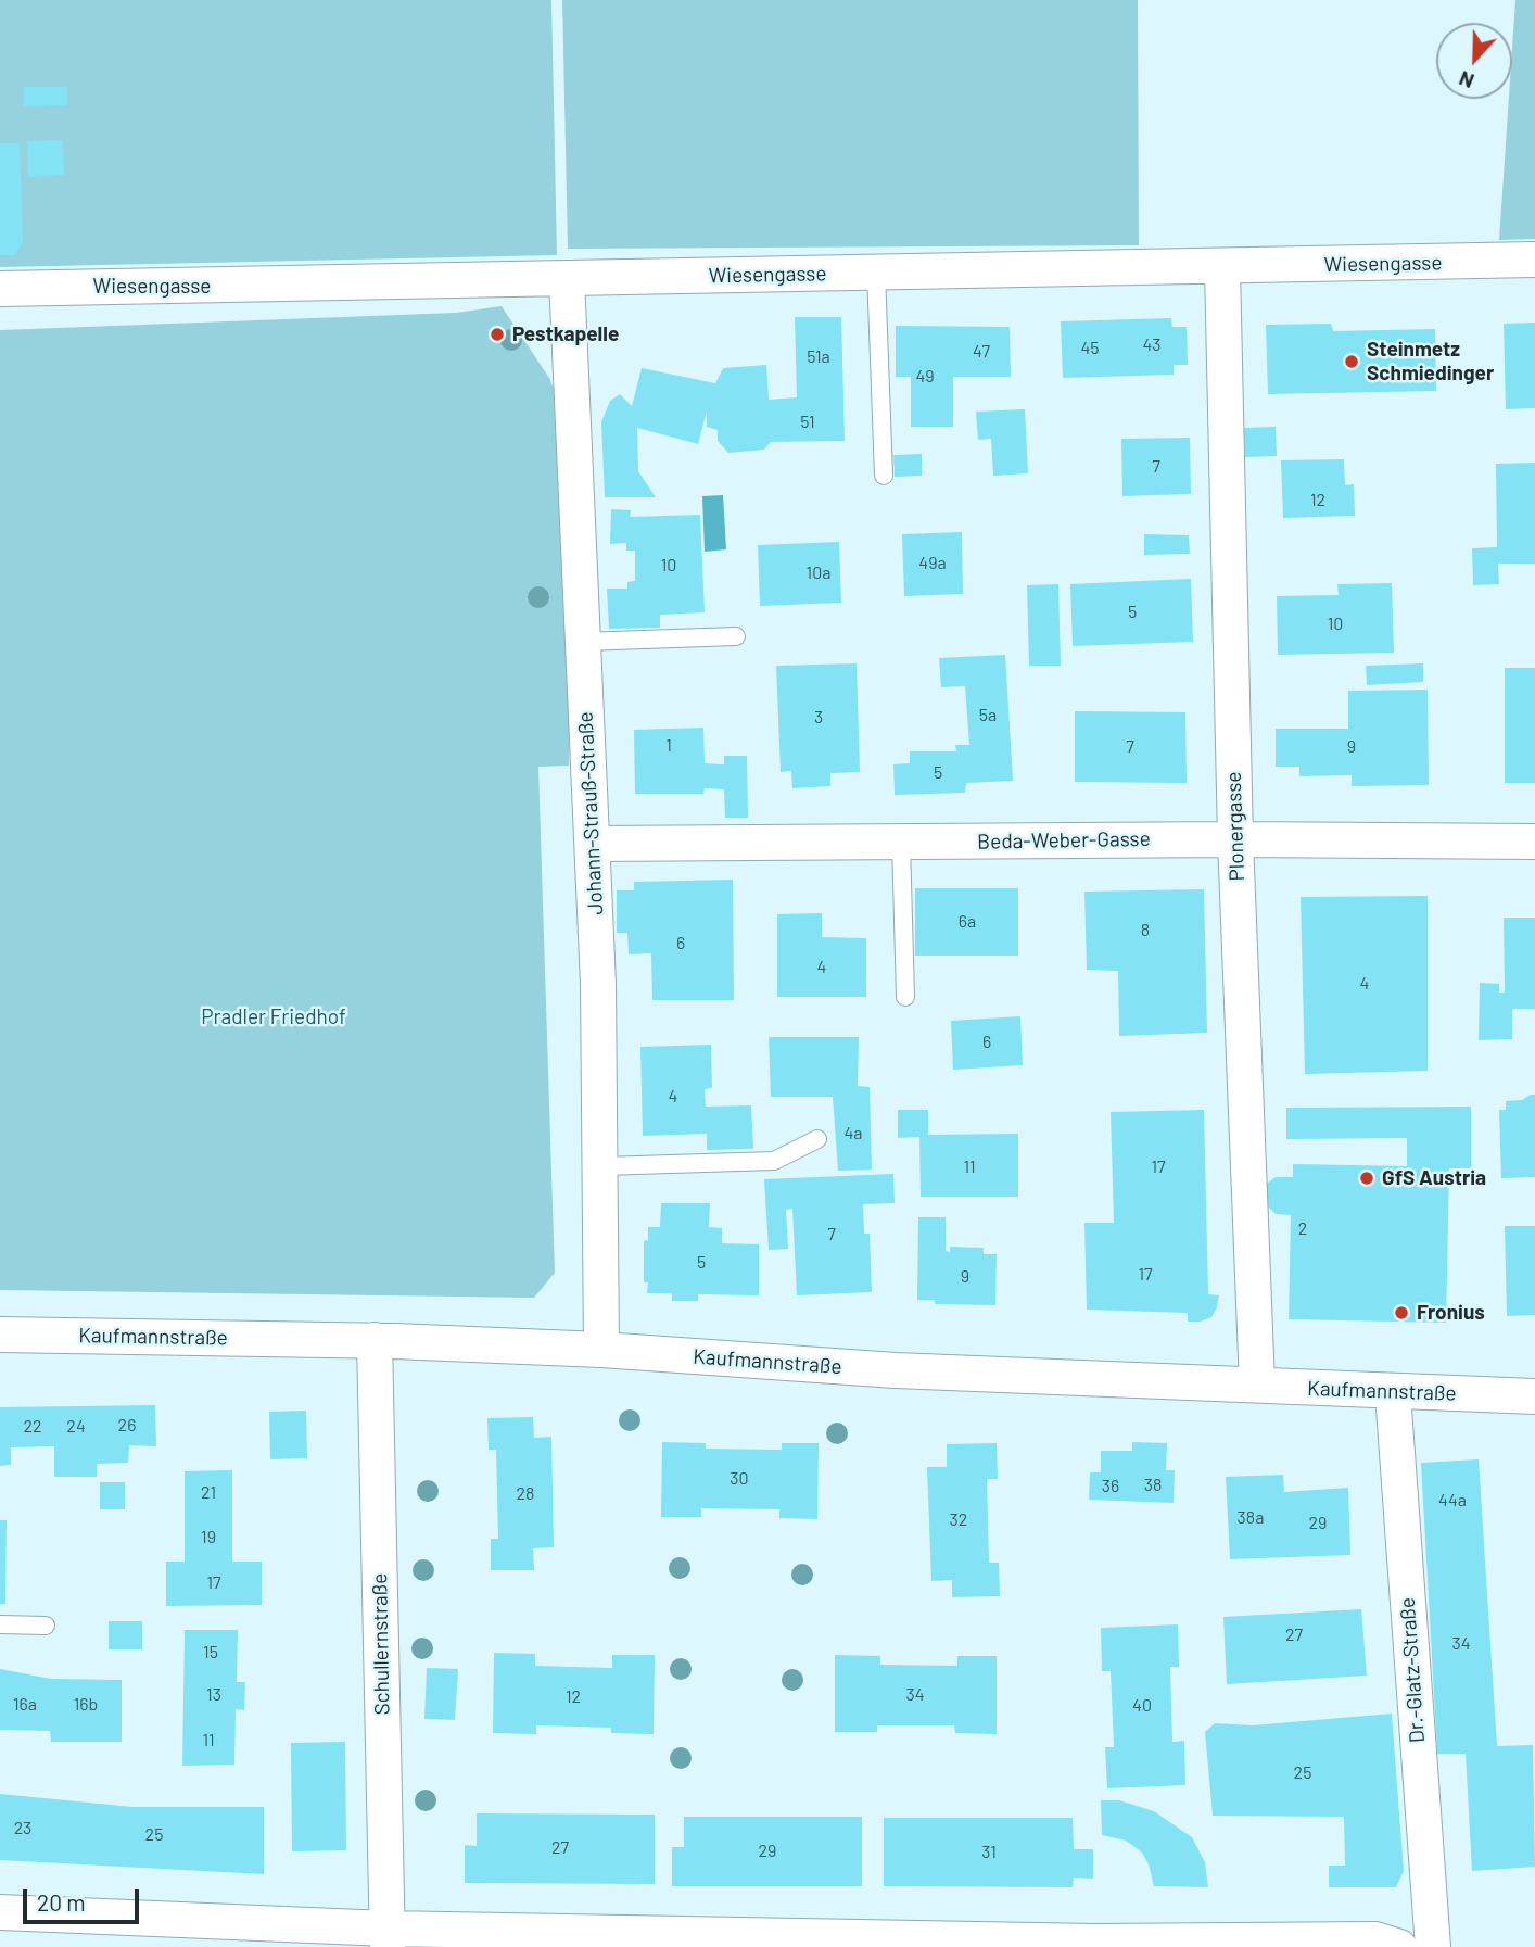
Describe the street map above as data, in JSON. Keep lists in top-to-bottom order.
{
  "streets": {
    "street": [
      "Wiesengasse",
      "Johann-Strauß-Straße",
      "Plonergasse",
      "Beda-Weber-Gasse",
      "Kaufmannstraße",
      "Schullernstraße",
      "Dr.-Glatz-Straße"
    ]
  },
  "crossings": [
    ["Wiesengasse", "Johann-Strauß-Straße"],
    ["Wiesengasse", "Plonergasse"],
    ["Johann-Strauß-Straße", "Beda-Weber-Gasse"],
    ["Johann-Strauß-Straße", "Kaufmannstraße"],
    ["Plonergasse", "Beda-Weber-Gasse"],
    ["Plonergasse", "Kaufmannstraße"],
    ["Kaufmannstraße", "Schullernstraße"],
    ["Kaufmannstraße", "Dr.-Glatz-Straße"]
  ],
  "parks": ["Pradler Friedhof"],
  "places": [
    "Pestkapelle",
    "Steinmetz Schmiedinger",
    "GfS Austria",
    "Fronius"
  ],
  "house_numbers": [
    "43",
    "45",
    "47",
    "51a",
    "49",
    "51",
    "7",
    "12",
    "49a",
    "10",
    "10a",
    "5",
    "10",
    "5a",
    "3",
    "1",
    "7",
    "9",
    "5",
    "6a",
    "8",
    "6",
    "4",
    "4",
    "6",
    "4",
    "4a",
    "11",
    "17",
    "2",
    "7",
    "5",
    "17",
    "9",
    "26",
    "22",
    "24",
    "30",
    "38",
    "36",
    "21",
    "28",
    "44a",
    "38a",
    "32",
    "29",
    "19",
    "17",
    "27",
    "34",
    "15",
    "13",
    "34",
    "12",
    "16a",
    "16b",
    "40",
    "11",
    "25",
    "23",
    "25",
    "27",
    "29",
    "31"
  ],
  "scale_bar": "20 m",
  "north": "bottom"
}
